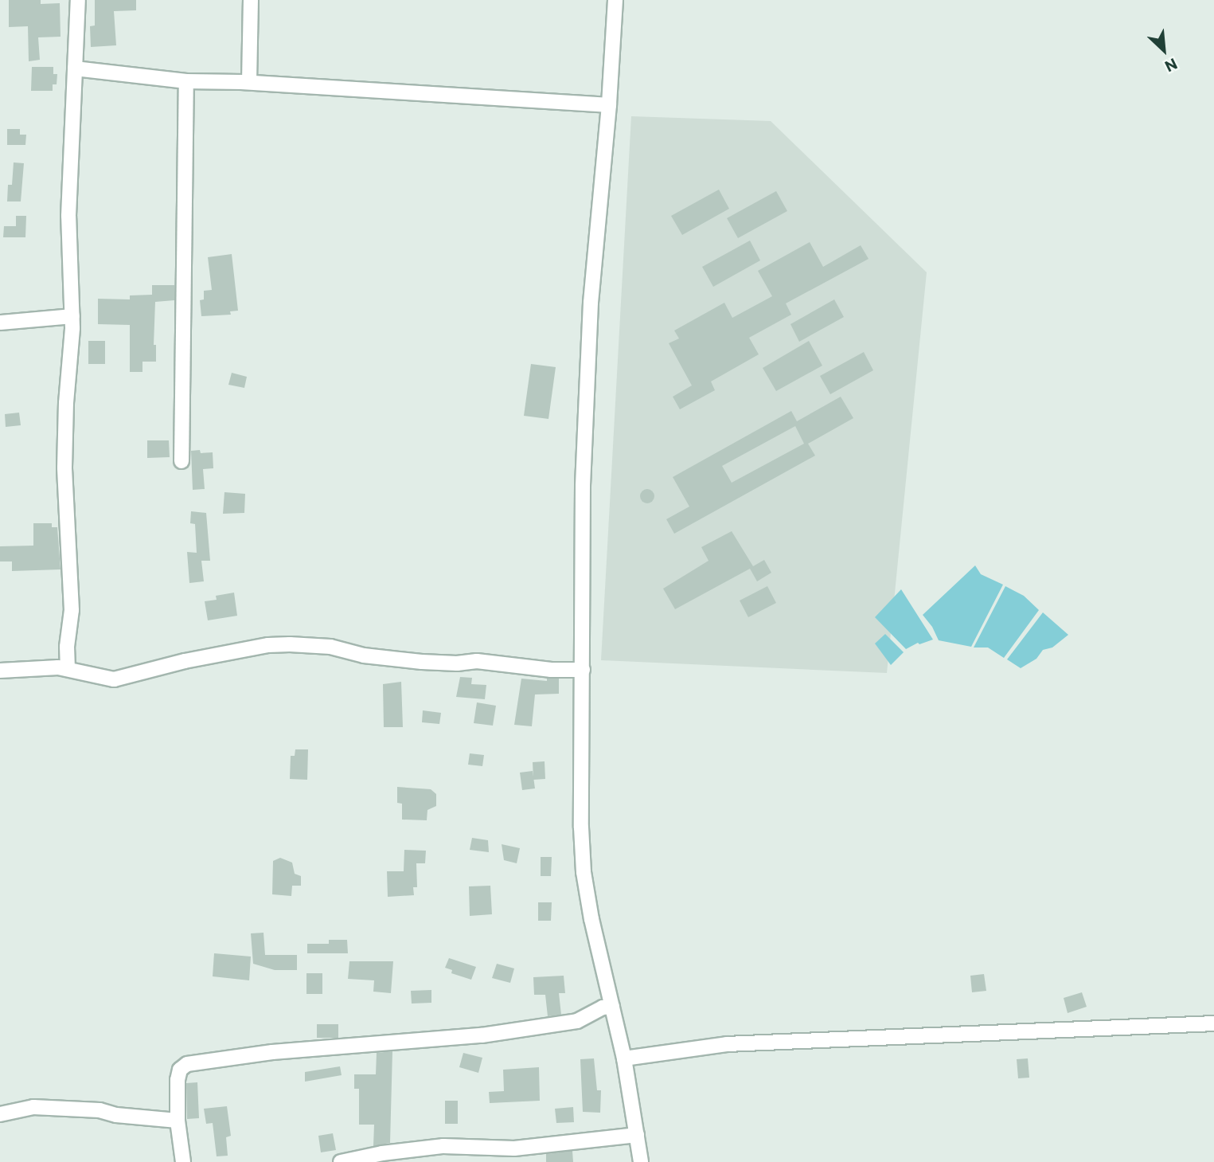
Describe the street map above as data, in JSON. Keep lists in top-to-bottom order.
{
  "north": "bottom right"
}
